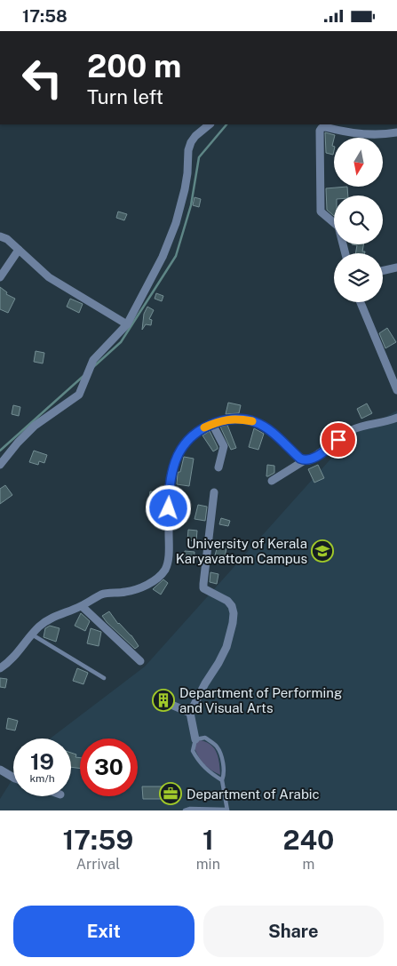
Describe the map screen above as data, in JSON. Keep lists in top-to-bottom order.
{
  "places": {
    "school or university": ["University of Kerala Karyavattom Campus"],
    "building": ["Department of Performing and Visual Arts"],
    "office": ["Department of Arabic"]
  },
  "north": "bottom",
  "page": {
    "status": "17:58",
    "turn": ["200 m", "Turn left"],
    "speed": "19 km/h",
    "limit": "30",
    "eta": [
      "17:59",
      "Arrival",
      "1",
      "min",
      "240",
      "m"
    ],
    "buttons": ["Exit", "Share"]
  }
}
